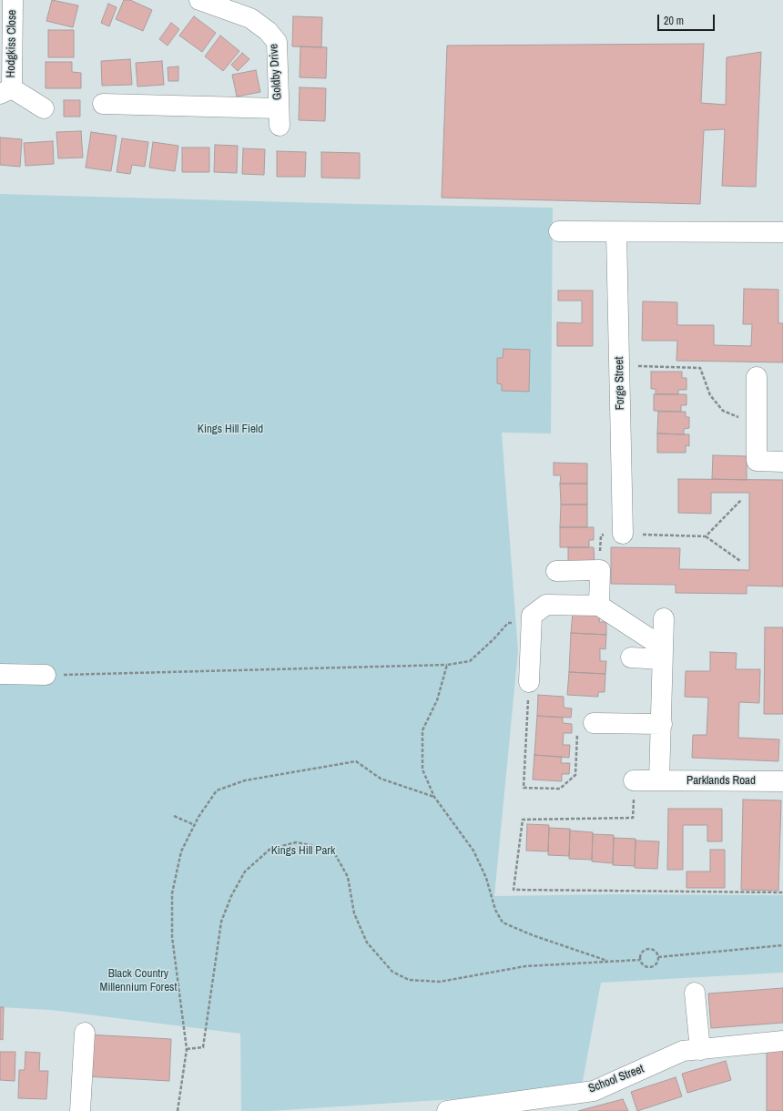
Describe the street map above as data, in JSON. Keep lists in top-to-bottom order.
{
  "streets": {
    "street": [
      "Hodgkiss Close",
      "Goldby Drive",
      "Forge Street",
      "Parklands Road",
      "School Street"
    ]
  },
  "parks": ["Kings Hill Field", "Kings Hill Park", "Black Country Millennium Forest"],
  "scale_bar": "20 m"
}
